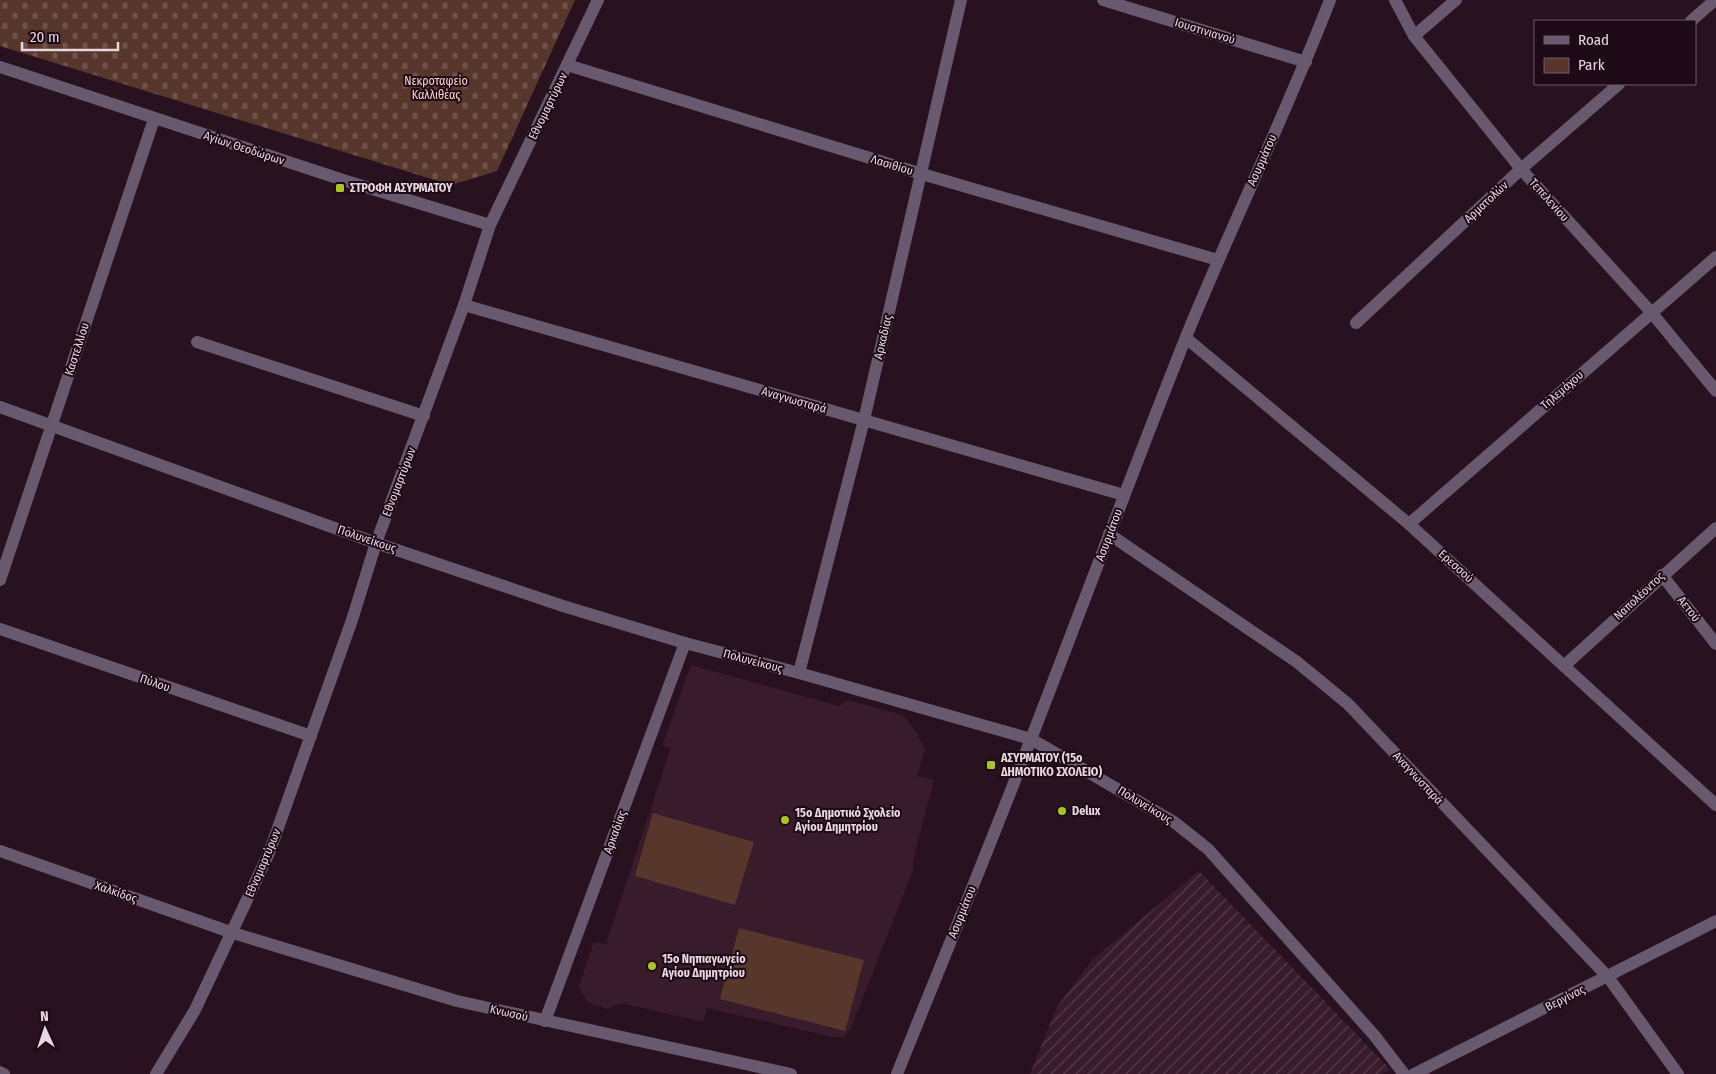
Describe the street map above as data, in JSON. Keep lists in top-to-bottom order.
{
  "streets": {
    "street": [
      "Ιουστινιανού",
      "Εθνομαρτύρων",
      "Αγίων Θεοδώρων",
      "Ασυρμάτου",
      "Λασιθίου",
      "Τεπελενίου",
      "Αρματολών",
      "Αρκαδίας",
      "Καστελλίου",
      "Τηλεμάχου",
      "Αναγνωσταρά",
      "Πολυνείκους",
      "Ερεσσού",
      "Ναπολέοντος",
      "Αετού",
      "Πύλου",
      "Χαλκίδος",
      "Βεργίνας",
      "Κνωσού"
    ]
  },
  "crossings": [
    ["Ιουστινιανού", "Ασυρμάτου"],
    ["Εθνομαρτύρων", "Αγίων Θεοδώρων"],
    ["Εθνομαρτύρων", "Λασιθίου"],
    ["Εθνομαρτύρων", "Αναγνωσταρά"],
    ["Εθνομαρτύρων", "Πολυνείκους"],
    ["Εθνομαρτύρων", "Πύλου"],
    ["Εθνομαρτύρων", "Χαλκίδος"],
    ["Εθνομαρτύρων", "Κνωσού"],
    ["Αγίων Θεοδώρων", "Καστελλίου"],
    ["Ασυρμάτου", "Λασιθίου"],
    ["Ασυρμάτου", "Αναγνωσταρά"],
    ["Ασυρμάτου", "Πολυνείκους"],
    ["Ασυρμάτου", "Ερεσσού"],
    ["Λασιθίου", "Αρκαδίας"],
    ["Τεπελενίου", "Αρματολών"],
    ["Τεπελενίου", "Τηλεμάχου"],
    ["Αρκαδίας", "Αναγνωσταρά"],
    ["Αρκαδίας", "Πολυνείκους"],
    ["Αρκαδίας", "Κνωσού"],
    ["Καστελλίου", "Πολυνείκους"],
    ["Τηλεμάχου", "Ερεσσού"],
    ["Αναγνωσταρά", "Βεργίνας"],
    ["Ερεσσού", "Ναπολέοντος"],
    ["Ναπολέοντος", "Αετού"],
    ["Χαλκίδος", "Κνωσού"]
  ],
  "parks": ["Νεκροταφείο Καλλιθέας"],
  "places": {
    "transit": ["ΣΤΡΟΦΗ ΑΣΥΡΜΑΤΟΥ", "ΑΣΥΡΜΑΤΟΥ (15ο ΔΗΜΟΤΙΚΟ ΣΧΟΛΕΙΟ)"],
    "other": ["Delux", "15ο Δημοτικό Σχολείο Αγίου Δημητρίου", "15ο Νηπιαγωγείο Αγίου Δημητρίου"]
  },
  "legend": ["Road", "Park"],
  "scale_bar": "20 m",
  "north": "top"
}
